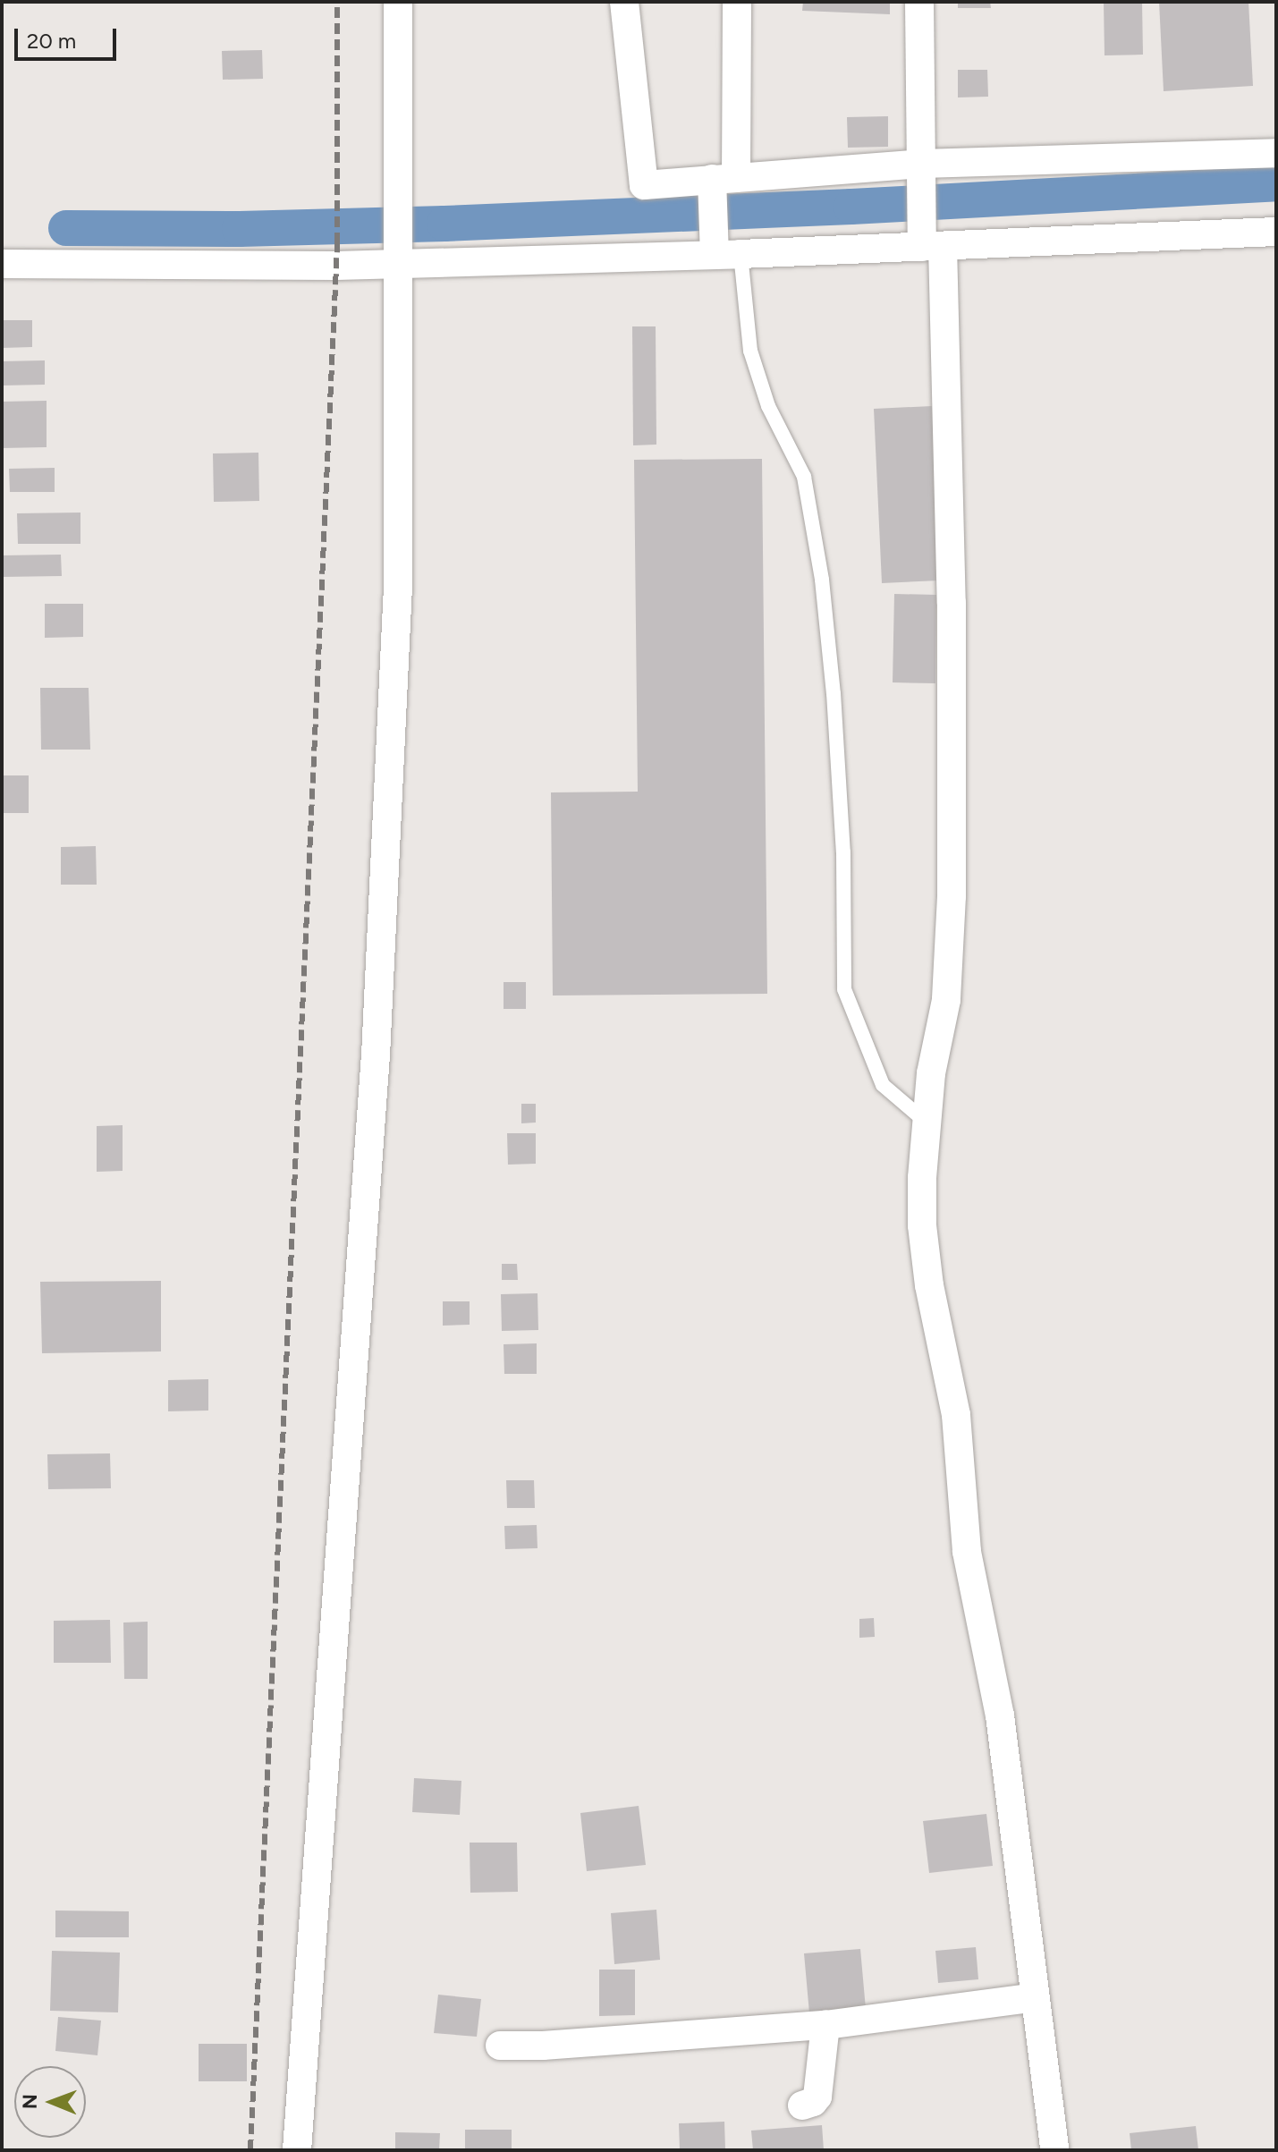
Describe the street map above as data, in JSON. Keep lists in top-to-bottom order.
{
  "scale_bar": "20 m",
  "north": "left"
}
